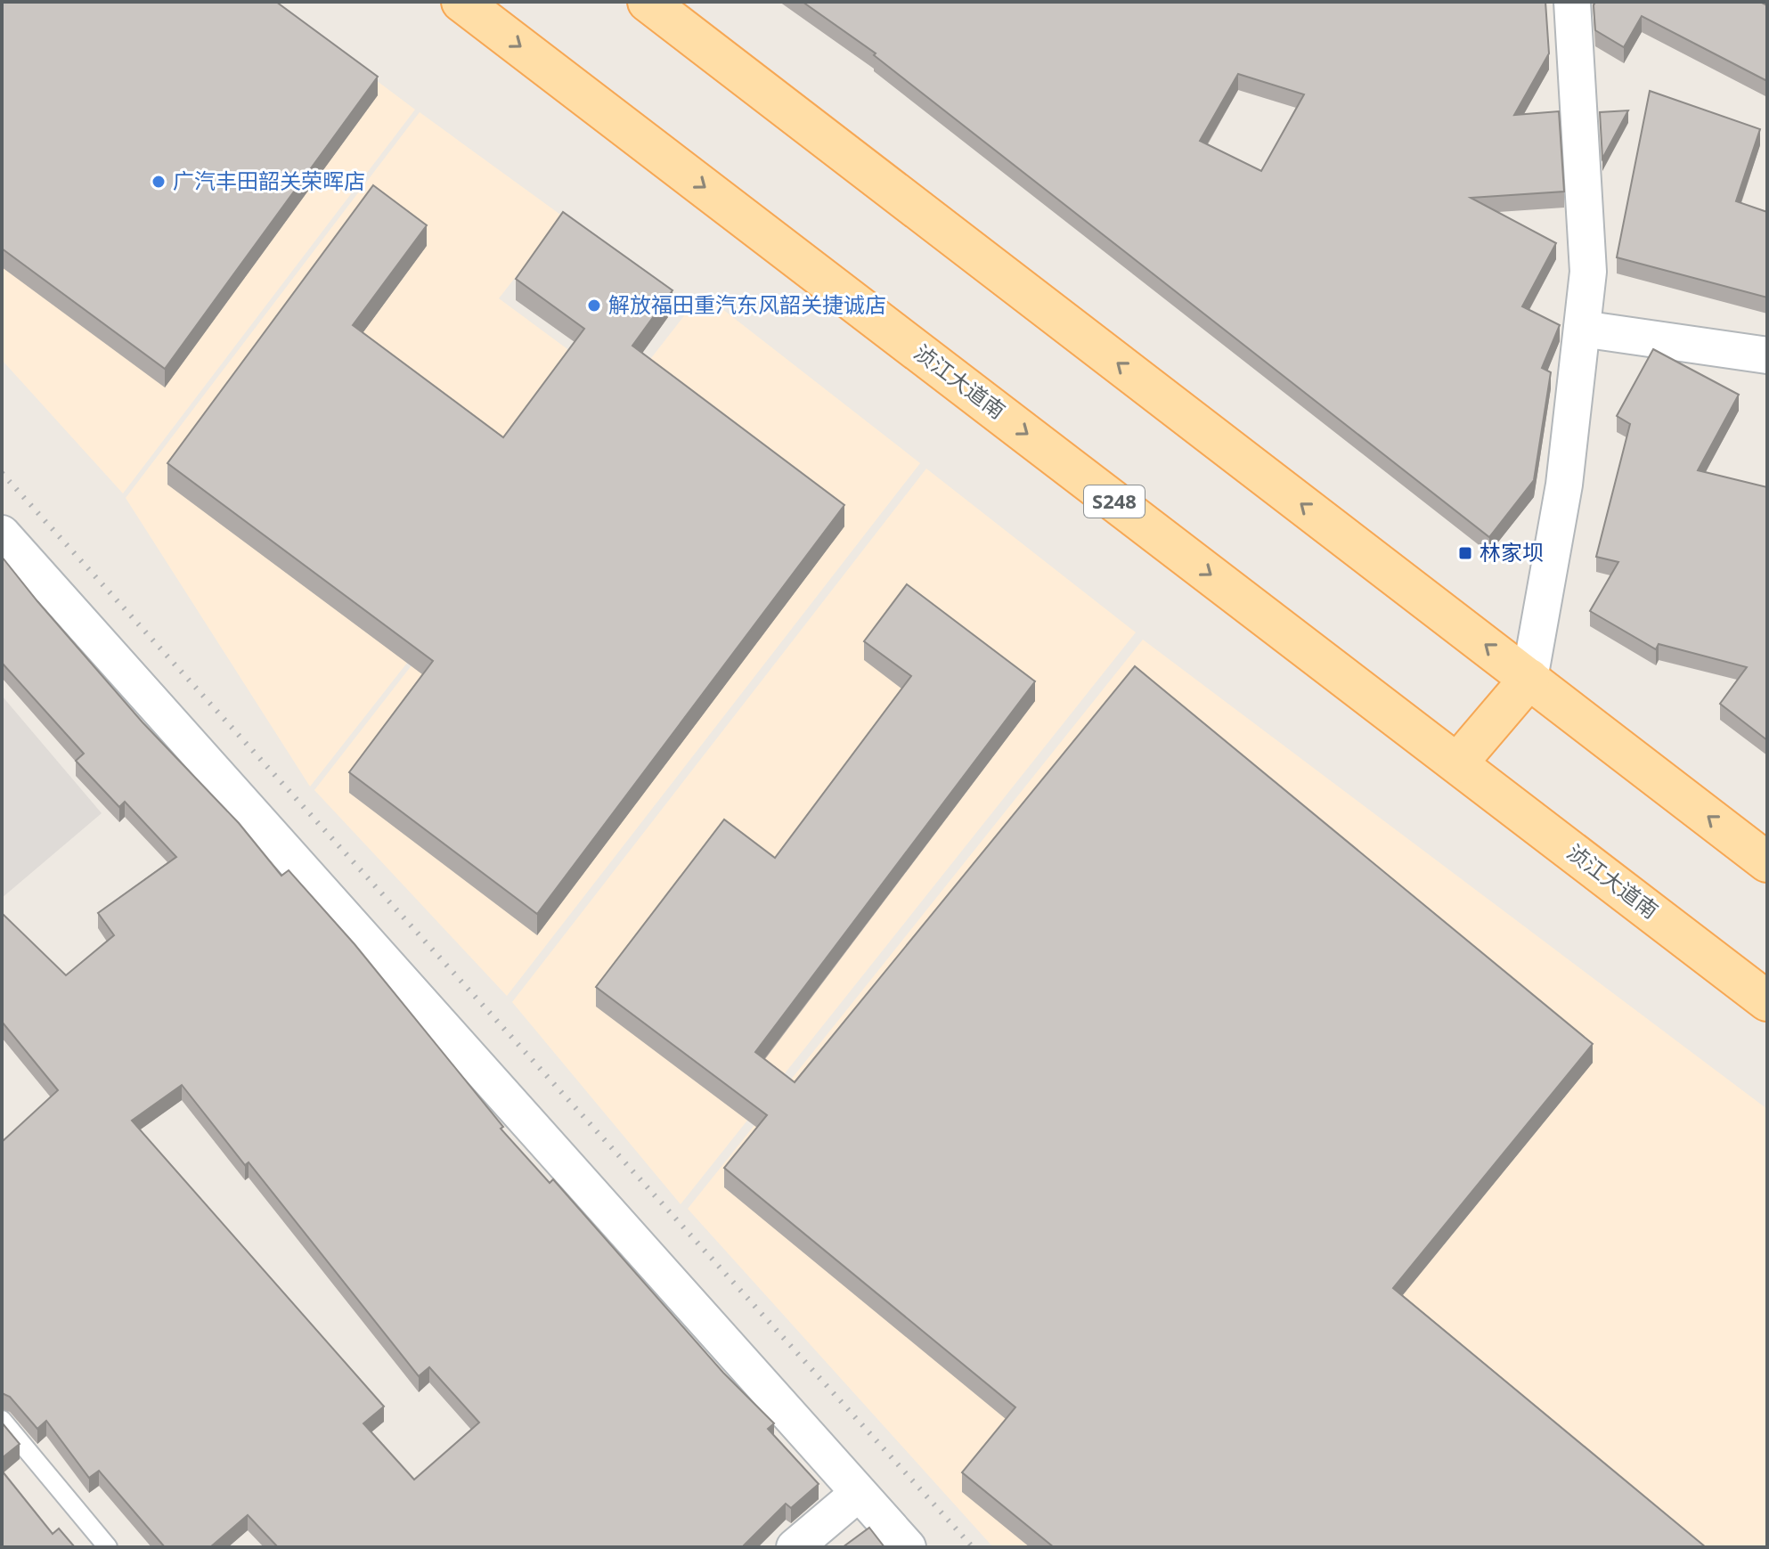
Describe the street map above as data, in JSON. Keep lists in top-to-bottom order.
{
  "streets": {
    "main road": ["浈江大道南", "S248"]
  },
  "places": {
    "other": ["广汽丰田韶关荣晖店", "解放福田重汽东风韶关捷诚店"],
    "transit": ["林家坝"]
  }
}
